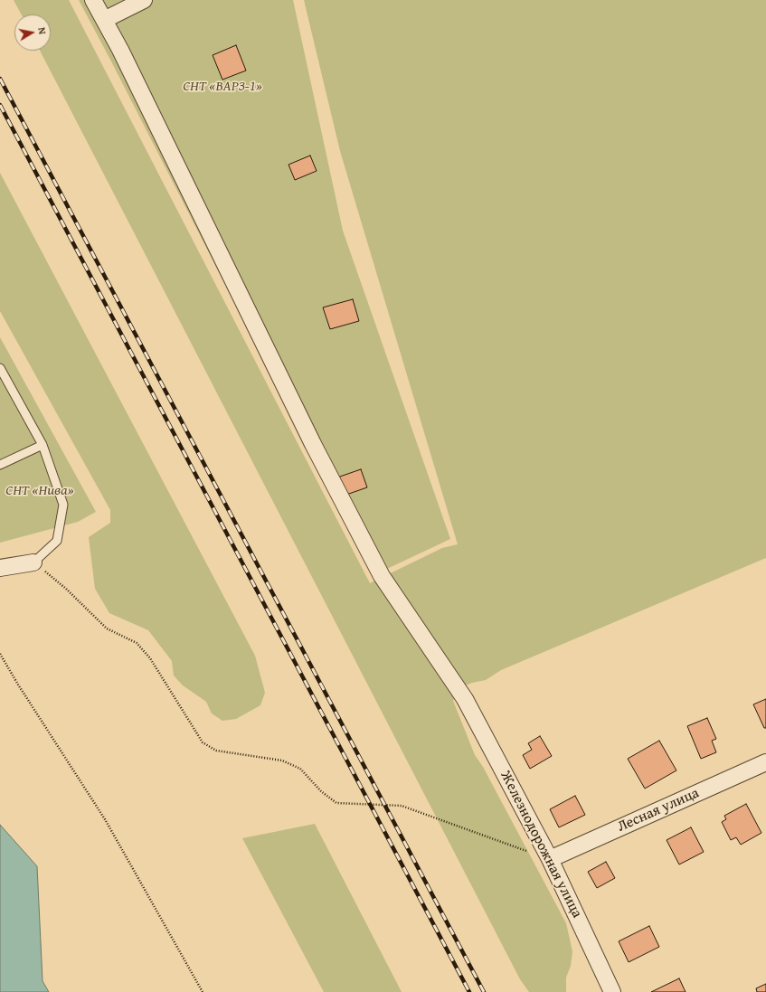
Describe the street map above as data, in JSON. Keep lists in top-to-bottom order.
{
  "streets": {
    "street": ["Лесная улица", "Железнодорожная улица"]
  },
  "crossings": [
    ["Лесная улица", "Железнодорожная улица"]
  ],
  "parks": ["СНТ «ВАРЗ-1»", "СНТ «Нива»"],
  "north": "right"
}
